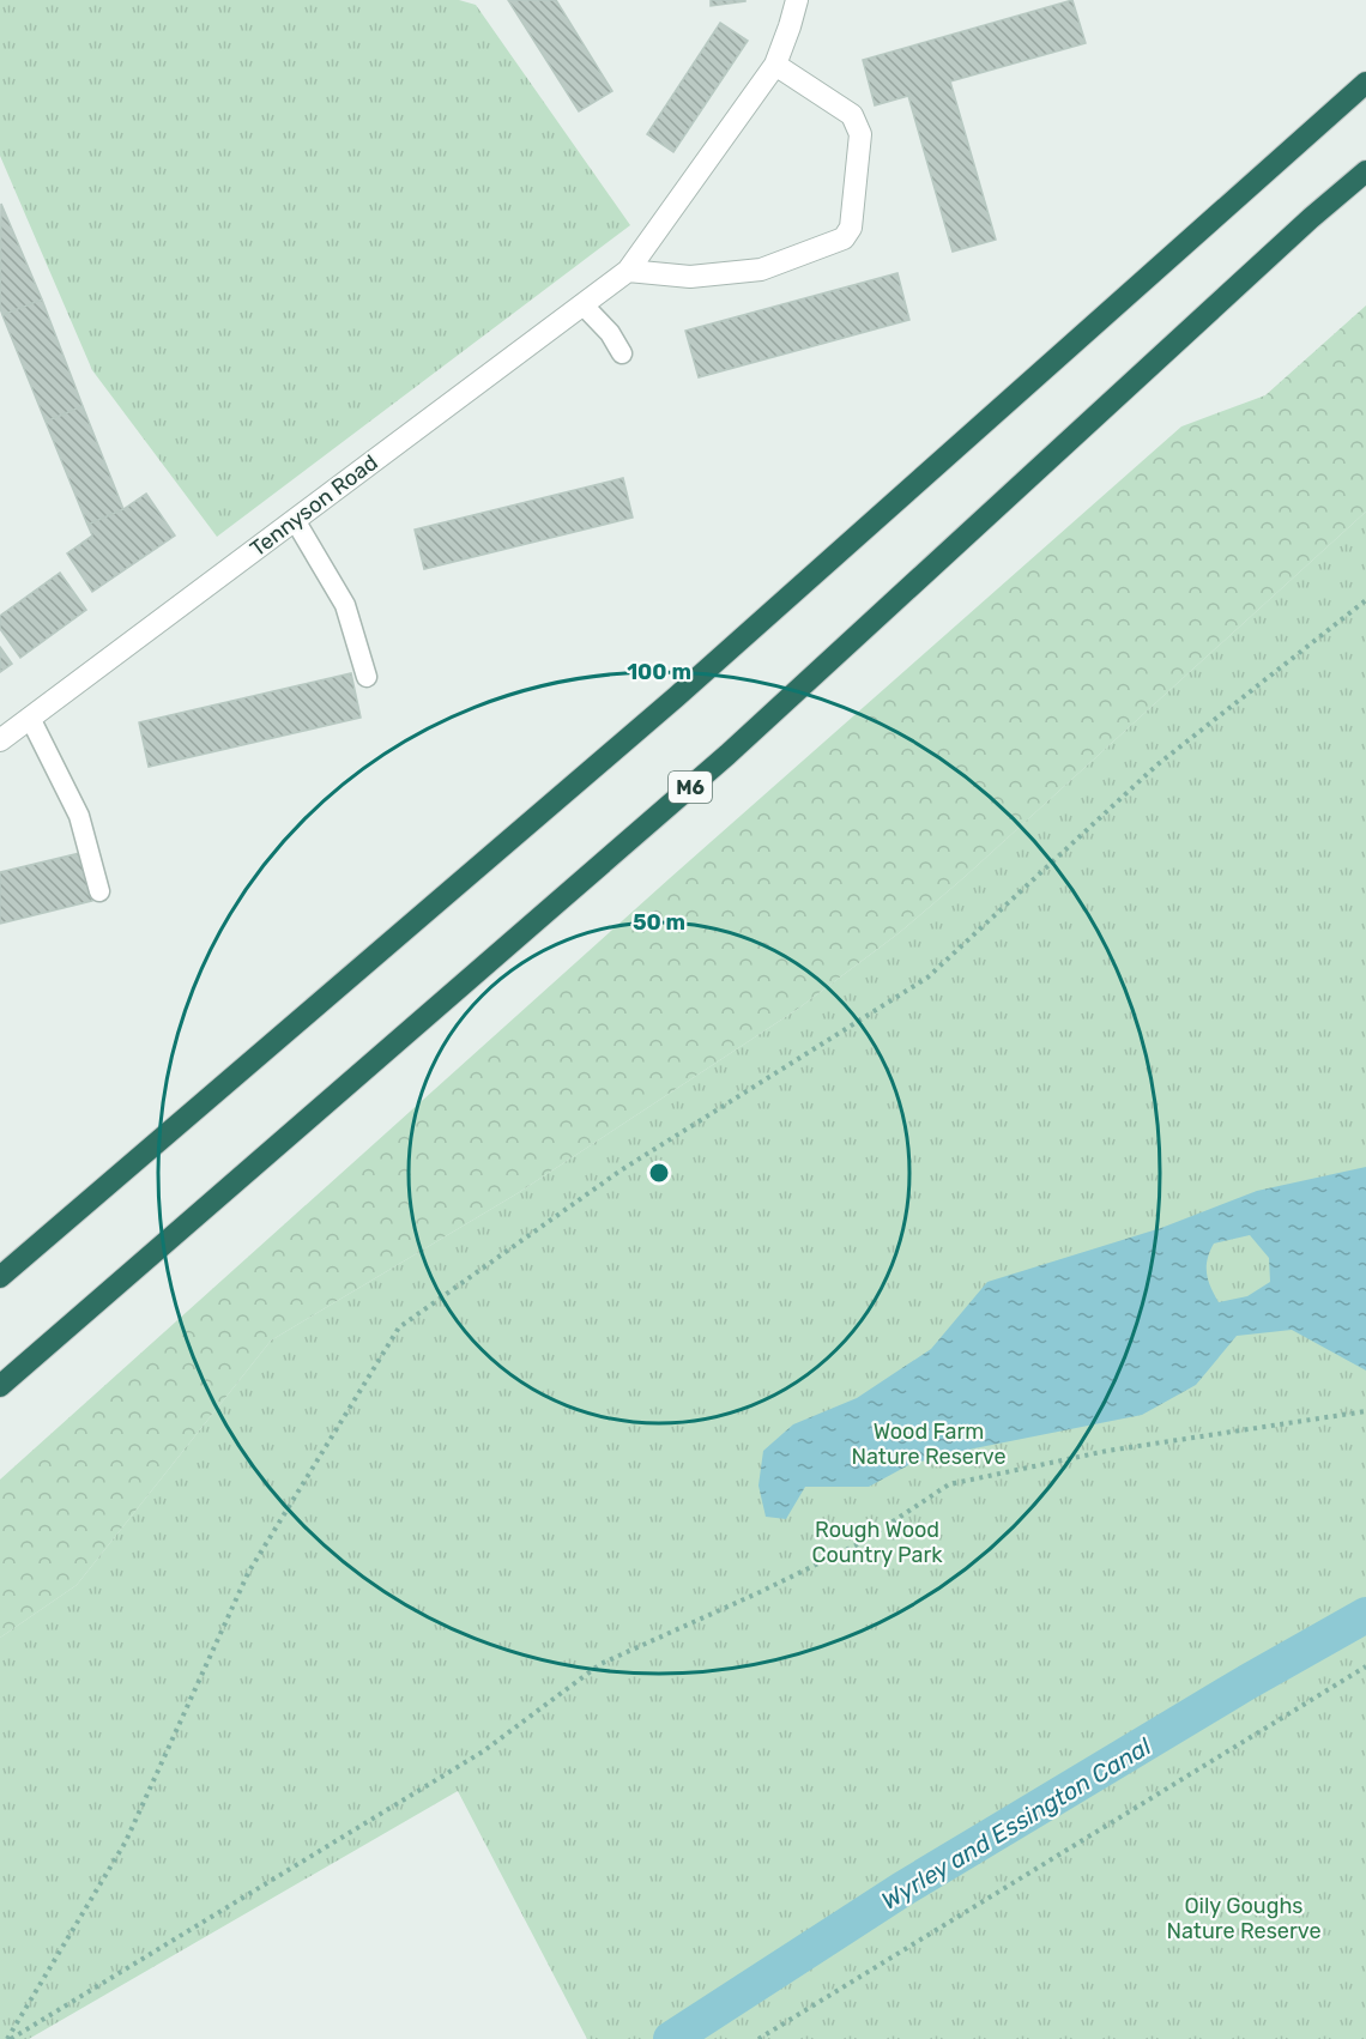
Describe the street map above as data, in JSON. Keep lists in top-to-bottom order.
{
  "streets": {
    "highway": ["M6"],
    "street": ["Tennyson Road"]
  },
  "water": ["Wyrley and Essington Canal"],
  "parks": ["Wood Farm Nature Reserve", "Rough Wood Country Park", "Oily Goughs Nature Reserve"],
  "rings": ["100 m", "50 m"]
}
